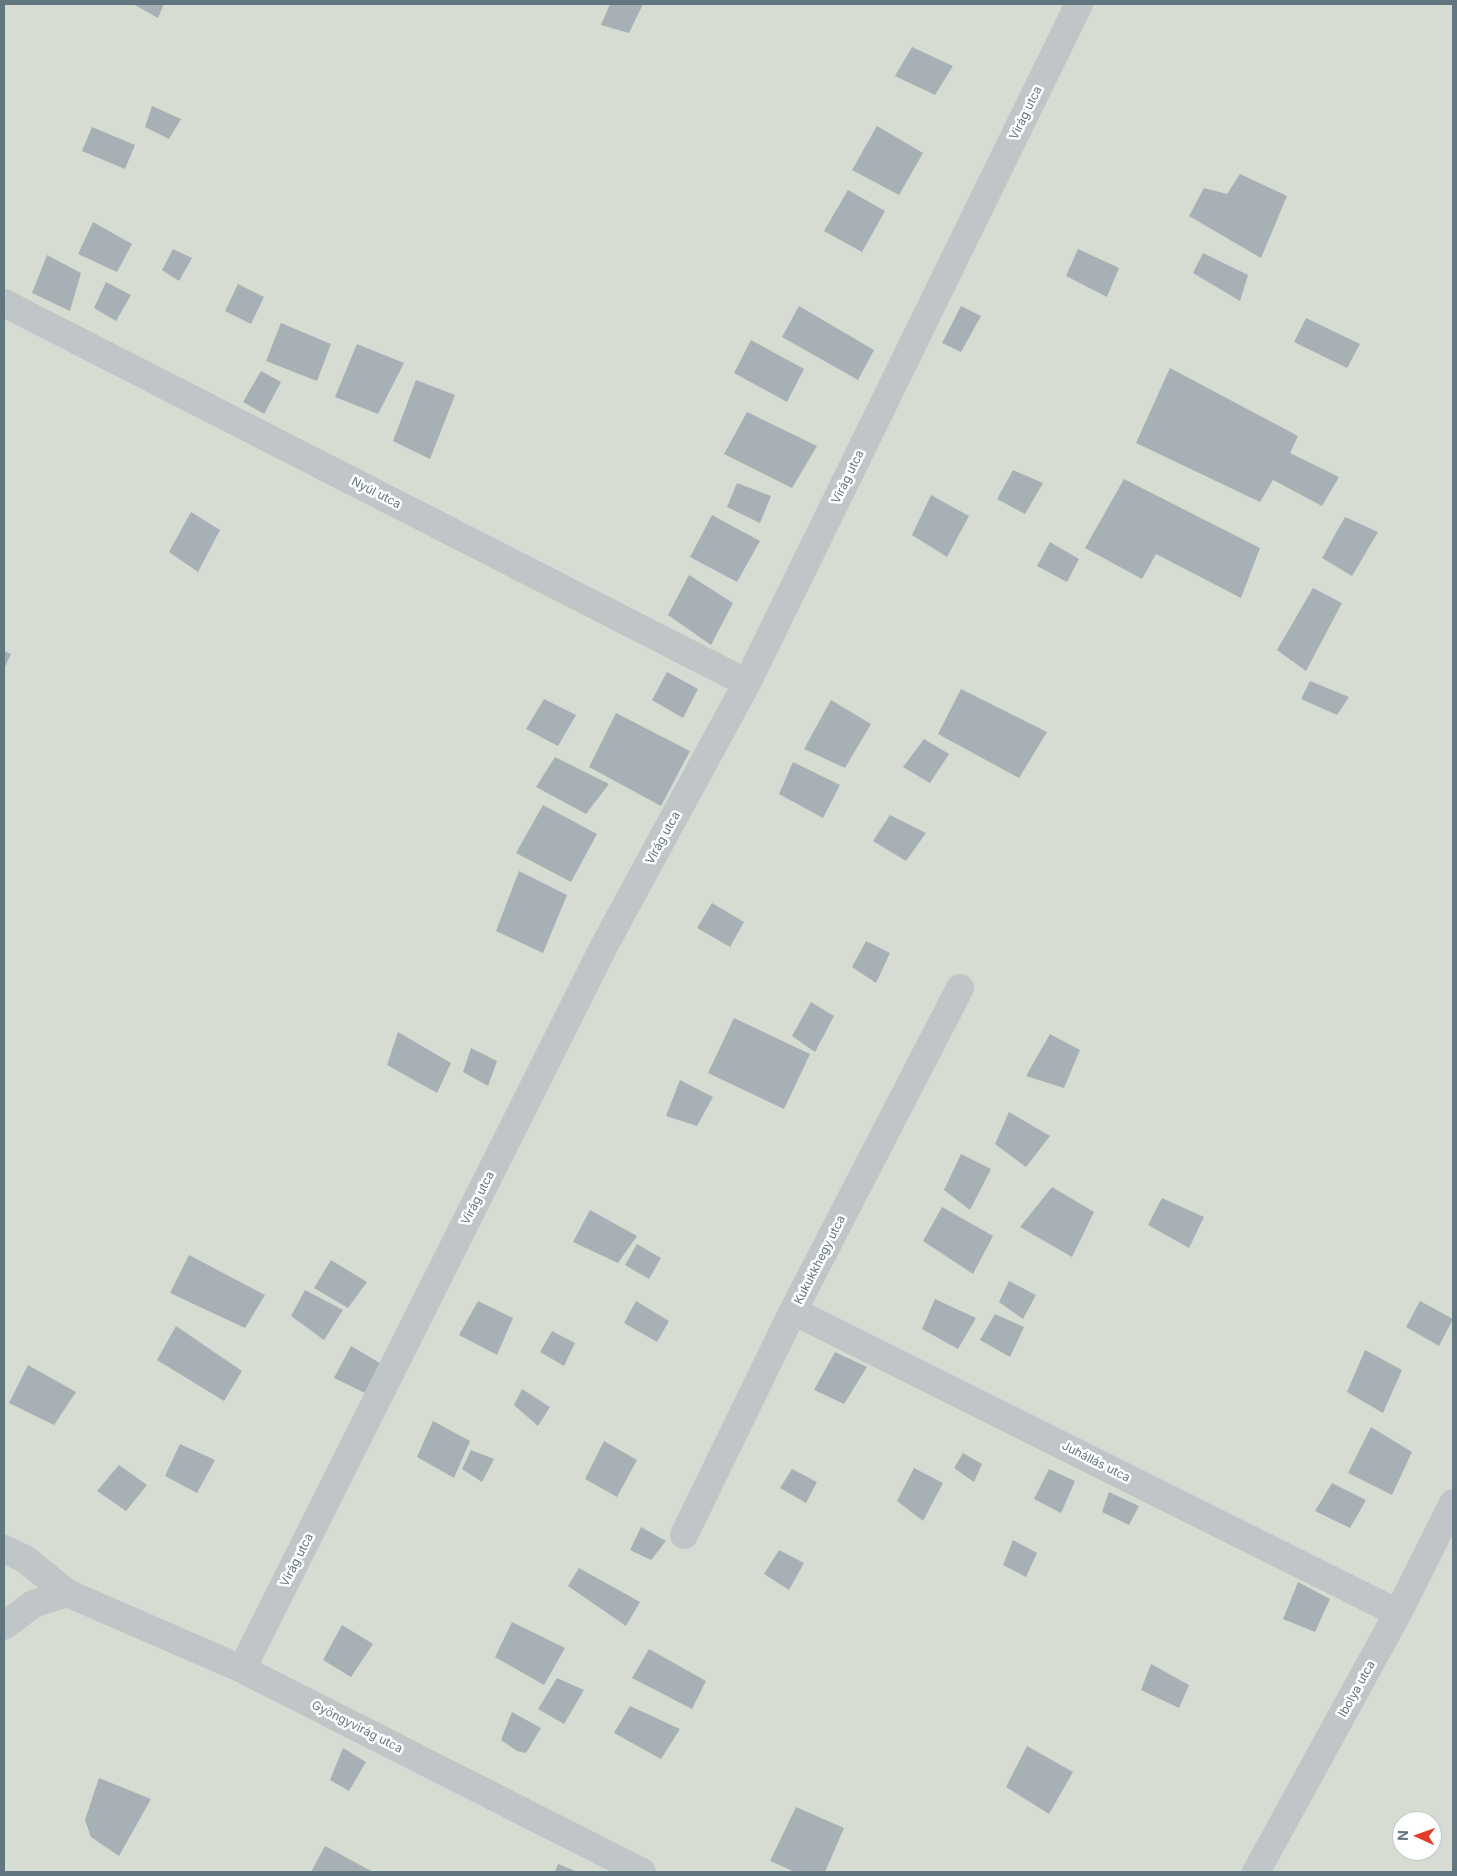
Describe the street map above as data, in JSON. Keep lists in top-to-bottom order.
{
  "streets": {
    "street": [
      "Virág utca",
      "Nyúl utca",
      "Kukukkhegy utca",
      "Juhállás utca",
      "Ibolya utca",
      "Gyöngyvirág utca"
    ]
  },
  "crossings": [
    ["Virág utca", "Nyúl utca"],
    ["Virág utca", "Gyöngyvirág utca"],
    ["Kukukkhegy utca", "Juhállás utca"],
    ["Juhállás utca", "Ibolya utca"]
  ],
  "north": "left"
}
